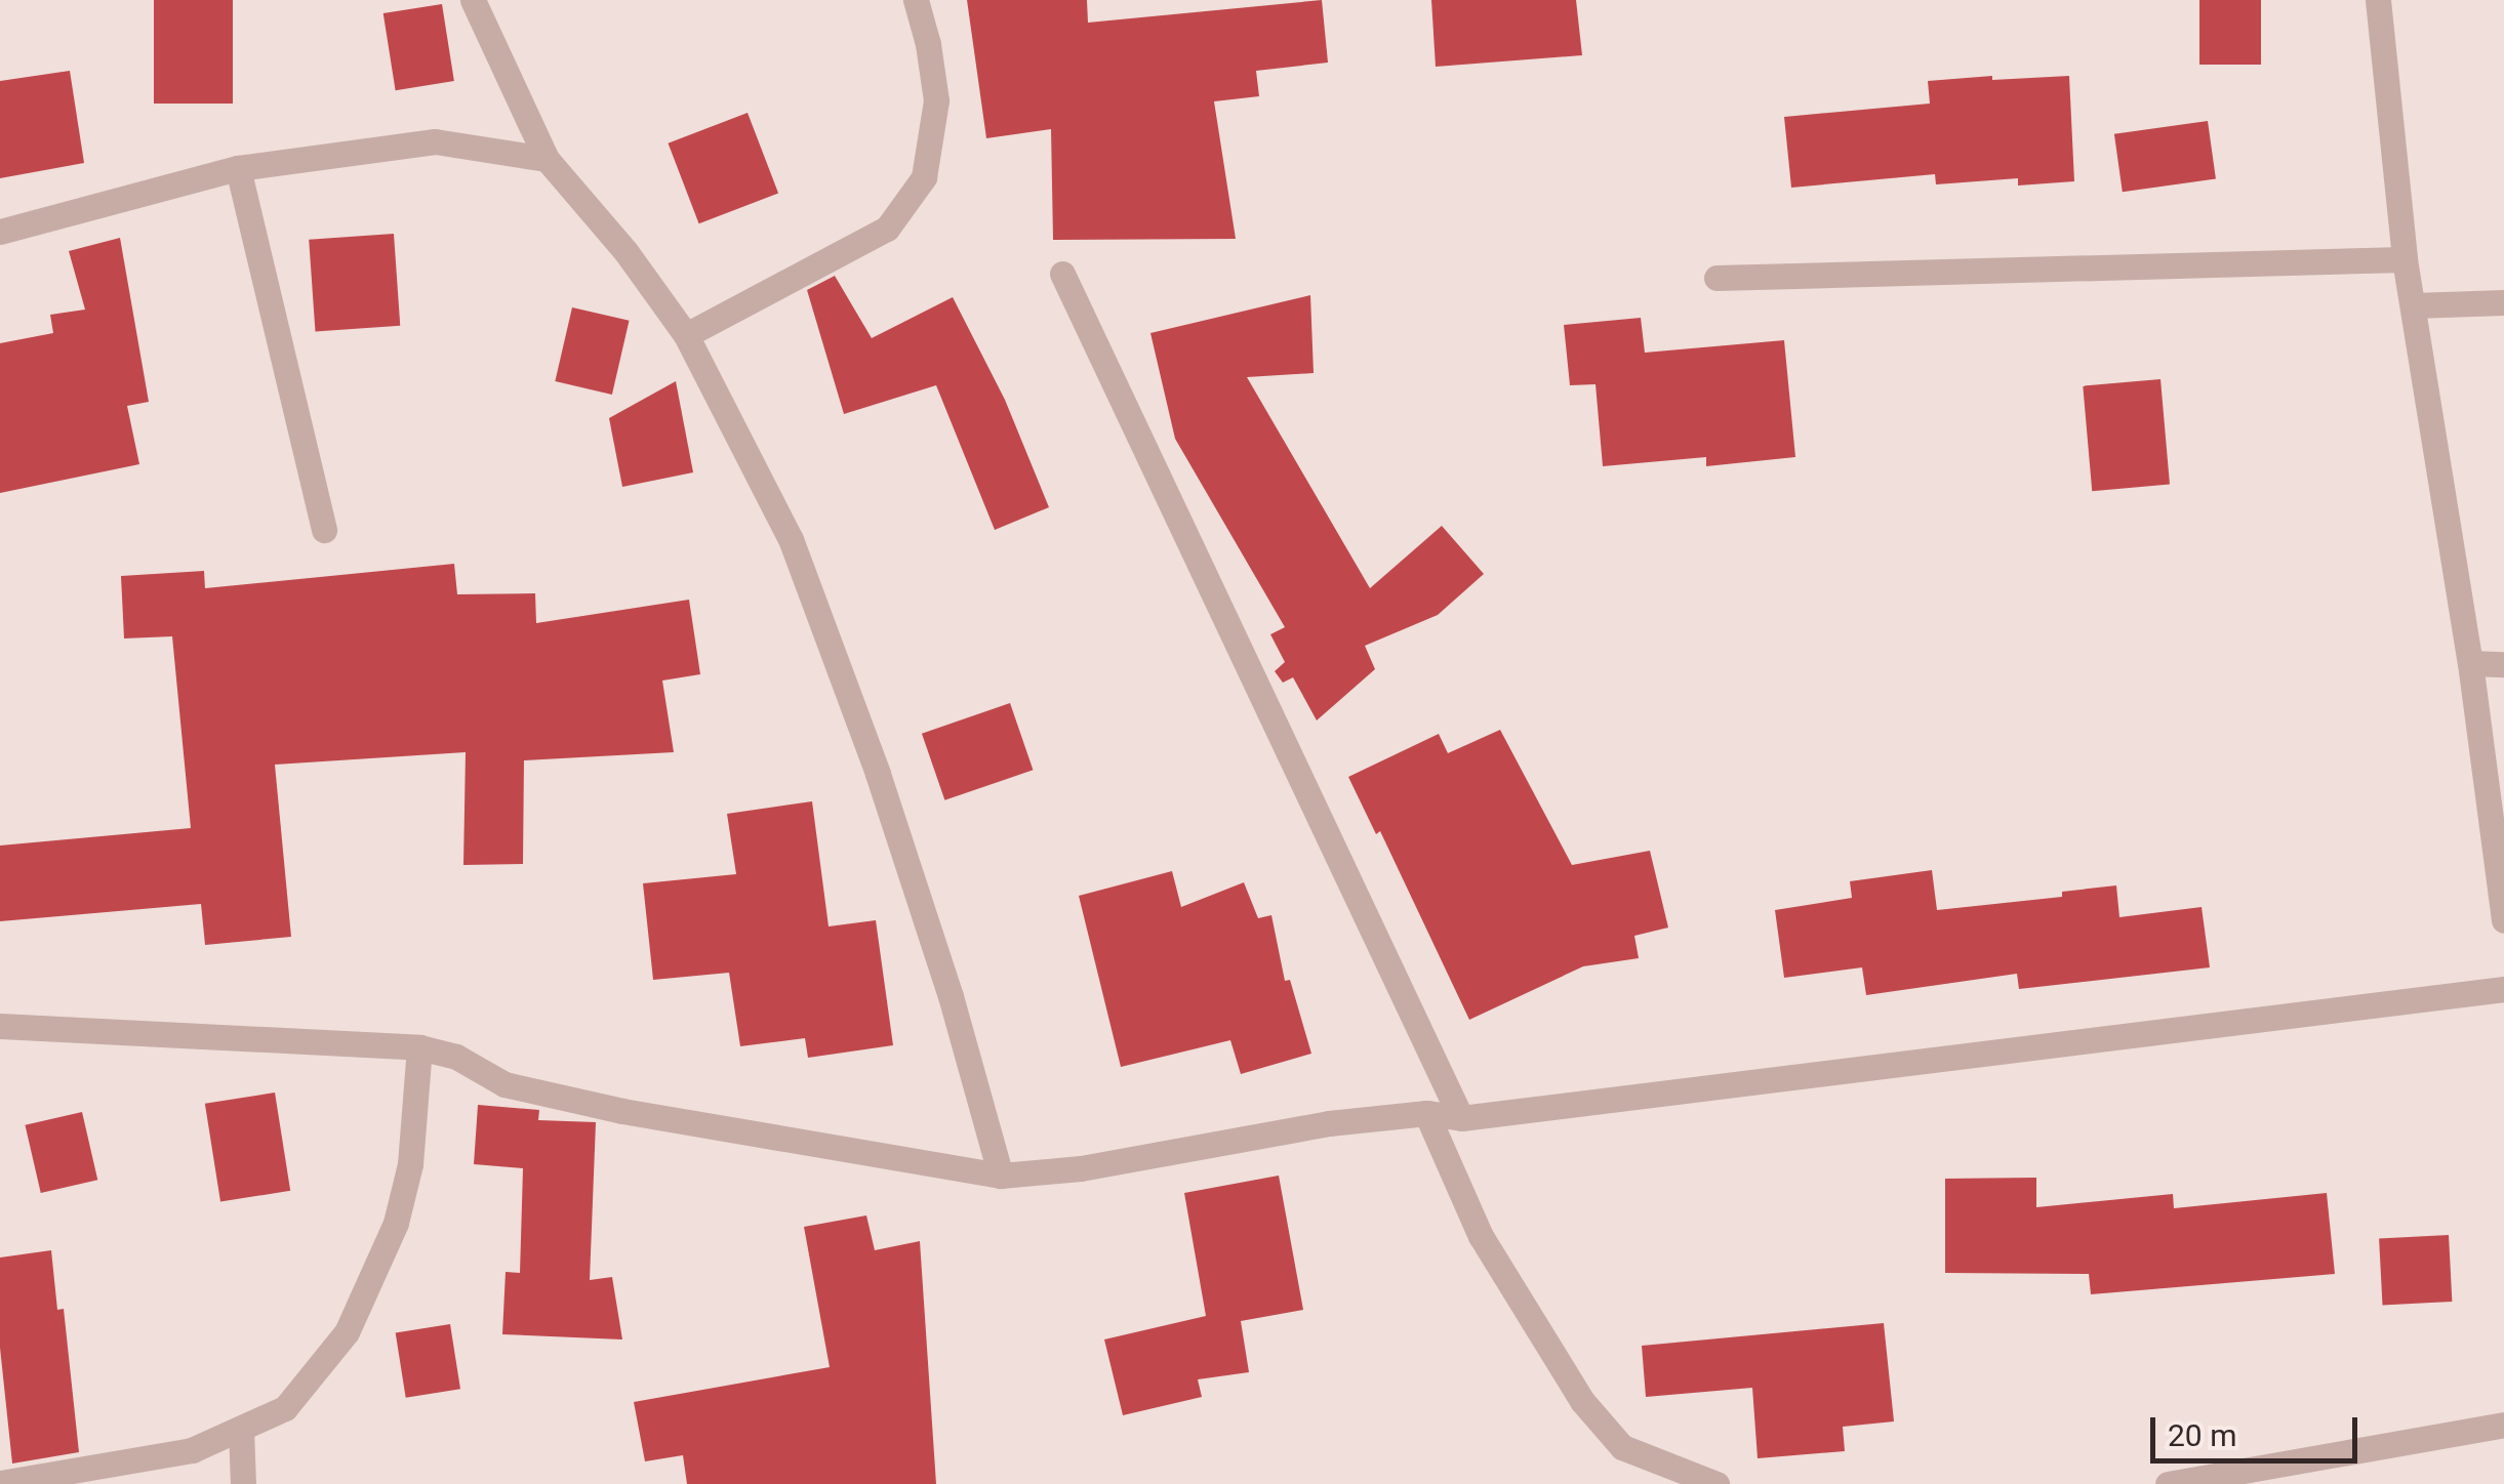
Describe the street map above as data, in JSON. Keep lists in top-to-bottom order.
{
  "scale_bar": "20 m"
}
